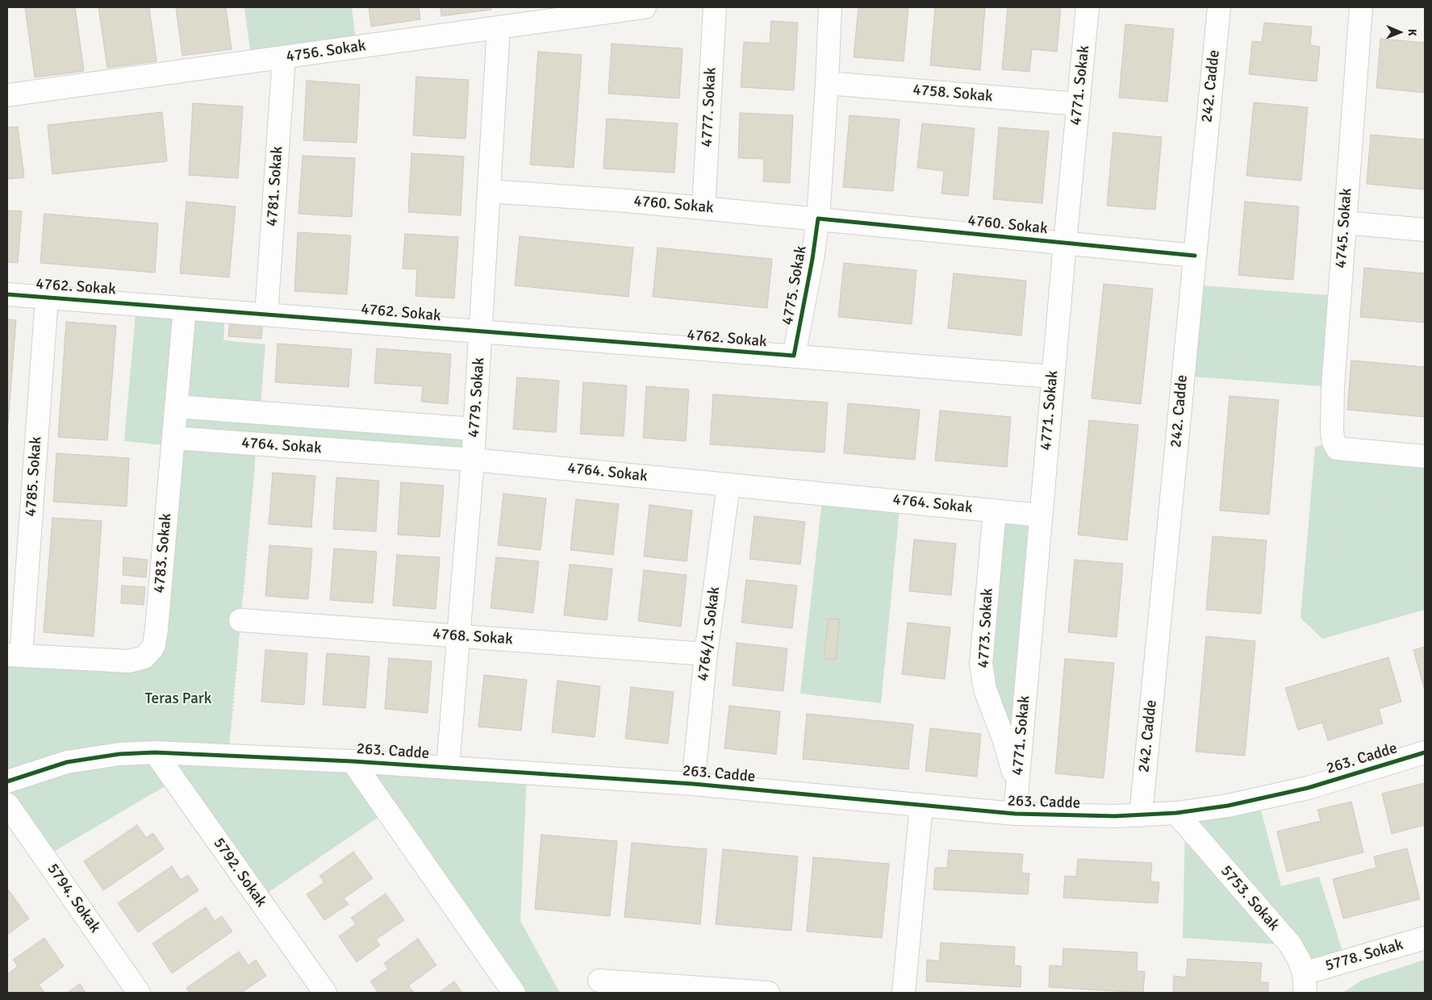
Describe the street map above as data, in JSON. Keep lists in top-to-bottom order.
{
  "streets": {
    "street": [
      "4756. Sokak",
      "4771. Sokak",
      "242. Cadde",
      "4758. Sokak",
      "4777. Sokak",
      "4781. Sokak",
      "4760. Sokak",
      "4745. Sokak",
      "4775. Sokak",
      "4762. Sokak",
      "4779. Sokak",
      "4764. Sokak",
      "4785. Sokak",
      "4783. Sokak",
      "4773. Sokak",
      "4764/1. Sokak",
      "4768. Sokak",
      "263. Cadde",
      "5792. Sokak",
      "5794. Sokak",
      "5753. Sokak",
      "5778. Sokak"
    ]
  },
  "crossings": [
    ["4756. Sokak", "4781. Sokak"],
    ["4756. Sokak", "4779. Sokak"],
    ["4771. Sokak", "4758. Sokak"],
    ["4771. Sokak", "4760. Sokak"],
    ["4771. Sokak", "4762. Sokak"],
    ["4771. Sokak", "4764. Sokak"],
    ["4771. Sokak", "4773. Sokak"],
    ["4771. Sokak", "263. Cadde"],
    ["242. Cadde", "4760. Sokak"],
    ["242. Cadde", "263. Cadde"],
    ["4758. Sokak", "4775. Sokak"],
    ["4777. Sokak", "4760. Sokak"],
    ["4781. Sokak", "4762. Sokak"],
    ["4760. Sokak", "4775. Sokak"],
    ["4760. Sokak", "4779. Sokak"],
    ["4775. Sokak", "4762. Sokak"],
    ["4762. Sokak", "4779. Sokak"],
    ["4762. Sokak", "4785. Sokak"],
    ["4762. Sokak", "4783. Sokak"],
    ["4779. Sokak", "4764. Sokak"],
    ["4779. Sokak", "4768. Sokak"],
    ["4779. Sokak", "263. Cadde"],
    ["4764. Sokak", "4783. Sokak"],
    ["4764. Sokak", "4773. Sokak"],
    ["4764. Sokak", "4764/1. Sokak"],
    ["4785. Sokak", "4783. Sokak"],
    ["4764/1. Sokak", "4768. Sokak"],
    ["4764/1. Sokak", "263. Cadde"],
    ["263. Cadde", "5792. Sokak"],
    ["263. Cadde", "5753. Sokak"],
    ["5753. Sokak", "5778. Sokak"]
  ],
  "parks": ["Teras Park"],
  "north": "right"
}
